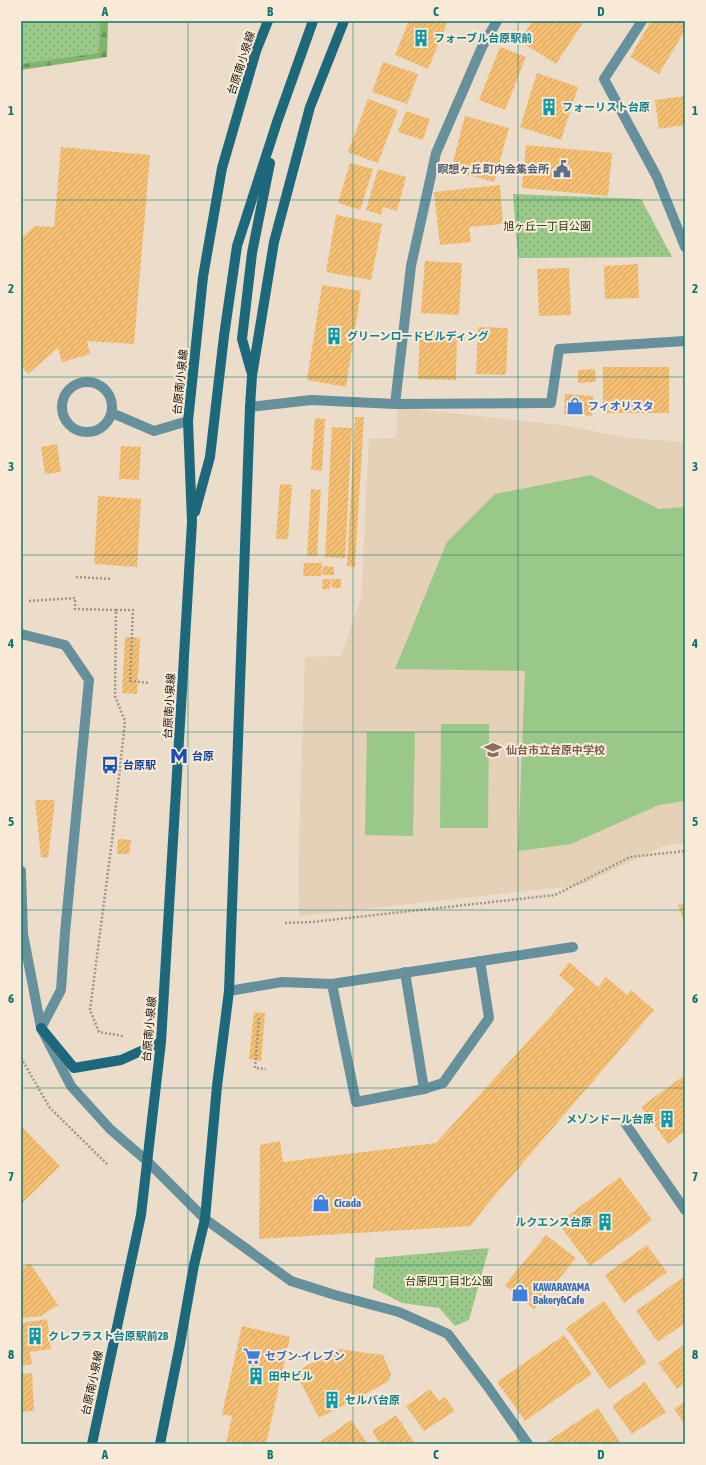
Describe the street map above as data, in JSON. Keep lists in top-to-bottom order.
{
  "streets": {
    "street": ["台原南小泉線"]
  },
  "parks": ["旭ヶ丘一丁目公園", "台原四丁目北公園"],
  "places": {
    "building": [
      "フォーブル台原駅前",
      "フォーリスト台原",
      "グリーンロードビルディング",
      "メゾンドール台原",
      "ルクエンス台原",
      "クレフラスト台原駅前2B",
      "田中ビル",
      "セルバ台原"
    ],
    "public building": ["瞑想ヶ丘 町内会集会所"],
    "shop": ["フィオリスタ", "Cicada", "KAWARAYAMA Bakery&Cafe"],
    "school or university": ["仙台市立台原中学校"],
    "metro station": ["台原"],
    "bus stop": ["台原駅"],
    "supermarket": ["セブン-イレブン"]
  },
  "grid": {
    "columns": [
      "A",
      "B",
      "C",
      "D"
    ],
    "rows": [
      "1",
      "2",
      "3",
      "4",
      "5",
      "6",
      "7",
      "8"
    ]
  }
}
